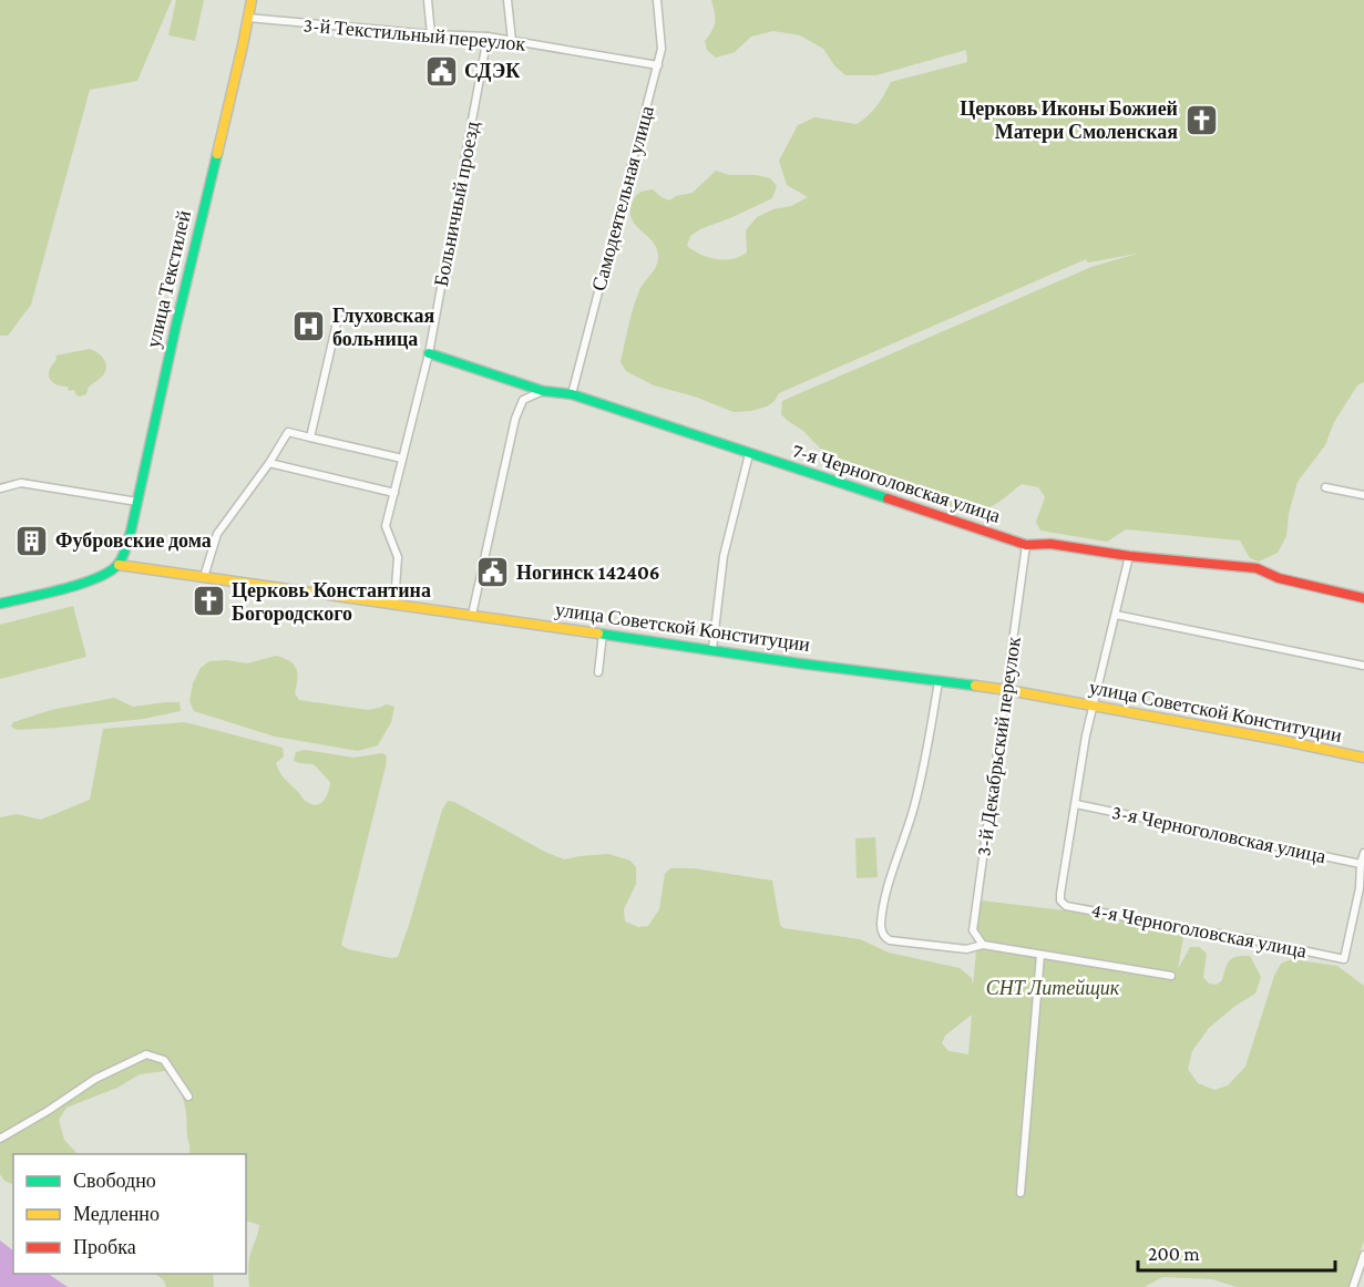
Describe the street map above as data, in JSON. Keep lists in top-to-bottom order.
{
  "streets": {
    "street": [
      "3-й Текстильный переулок",
      "Самодеятельная улица",
      "Больничный проезд",
      "улица Текстилей",
      "7-я Черноголовская улица",
      "улица Советской Конституции",
      "3-й Декабрьский переулок",
      "3-я Черноголовская улица",
      "4-я Черноголовская улица"
    ]
  },
  "crossings": [
    ["3-й Текстильный переулок", "Самодеятельная улица"],
    ["3-й Текстильный переулок", "Больничный проезд"],
    ["3-й Текстильный переулок", "улица Текстилей"],
    ["Самодеятельная улица", "7-я Черноголовская улица"],
    ["Больничный проезд", "7-я Черноголовская улица"],
    ["Больничный проезд", "улица Советской Конституции"],
    ["улица Текстилей", "улица Советской Конституции"],
    ["7-я Черноголовская улица", "3-й Декабрьский переулок"],
    ["улица Советской Конституции", "3-й Декабрьский переулок"],
    ["3-я Черноголовская улица", "4-я Черноголовская улица"]
  ],
  "parks": ["СНТ Литейщик"],
  "places": {
    "public building": ["СДЭК", "Ногинск 142406"],
    "church": ["Церковь Иконы Божией Матери Смоленская", "Церковь Константина Богородского"],
    "hospital": ["Глуховская больница"],
    "building": ["Фубровские дома"]
  },
  "legend": ["Свободно", "Медленно", "Пробка"],
  "scale_bar": "200 m"
}
